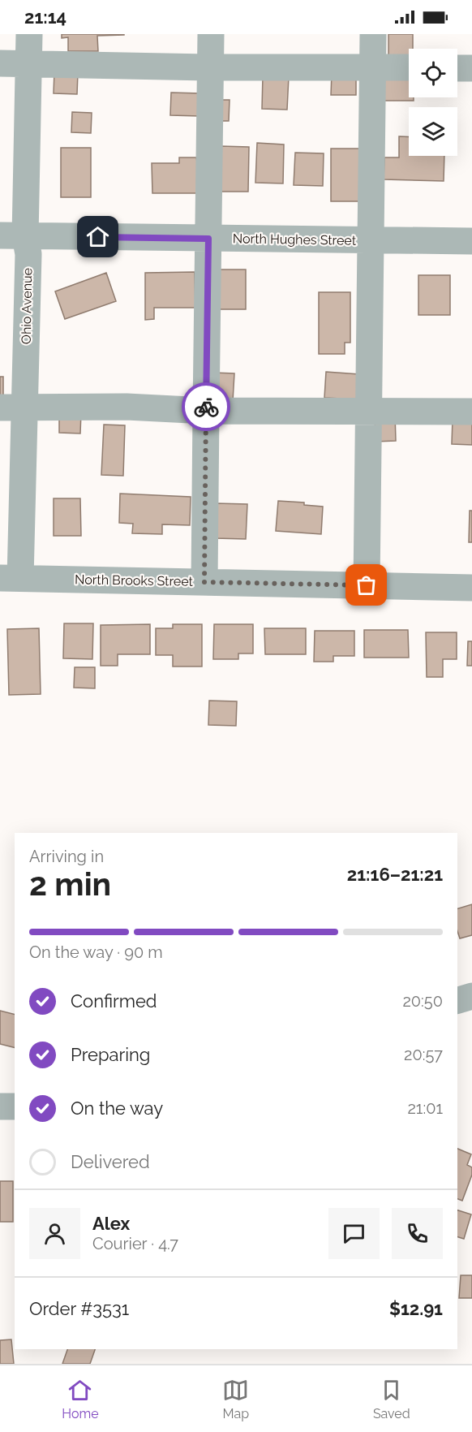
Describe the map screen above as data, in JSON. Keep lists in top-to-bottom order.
{
  "streets": {
    "street": ["North Hughes Street", "Ohio Avenue", "North Brooks Street"]
  },
  "crossings": [
    ["North Hughes Street", "Ohio Avenue"],
    ["Ohio Avenue", "North Brooks Street"]
  ],
  "page": {
    "status": "21:14",
    "heading": ["2 min", "Arriving in", "21:16–21:21"],
    "panel": [
      "Alex",
      "Courier · 4.7",
      "Order #3531",
      "$12.91"
    ],
    "bar": "On the way · 90 m",
    "list": [
      ["Confirmed", "20:50"],
      ["Preparing", "20:57"],
      ["On the way", "21:01"],
      "Delivered"
    ],
    "tabs": ["Home", "Map", "Saved"]
  }
}
